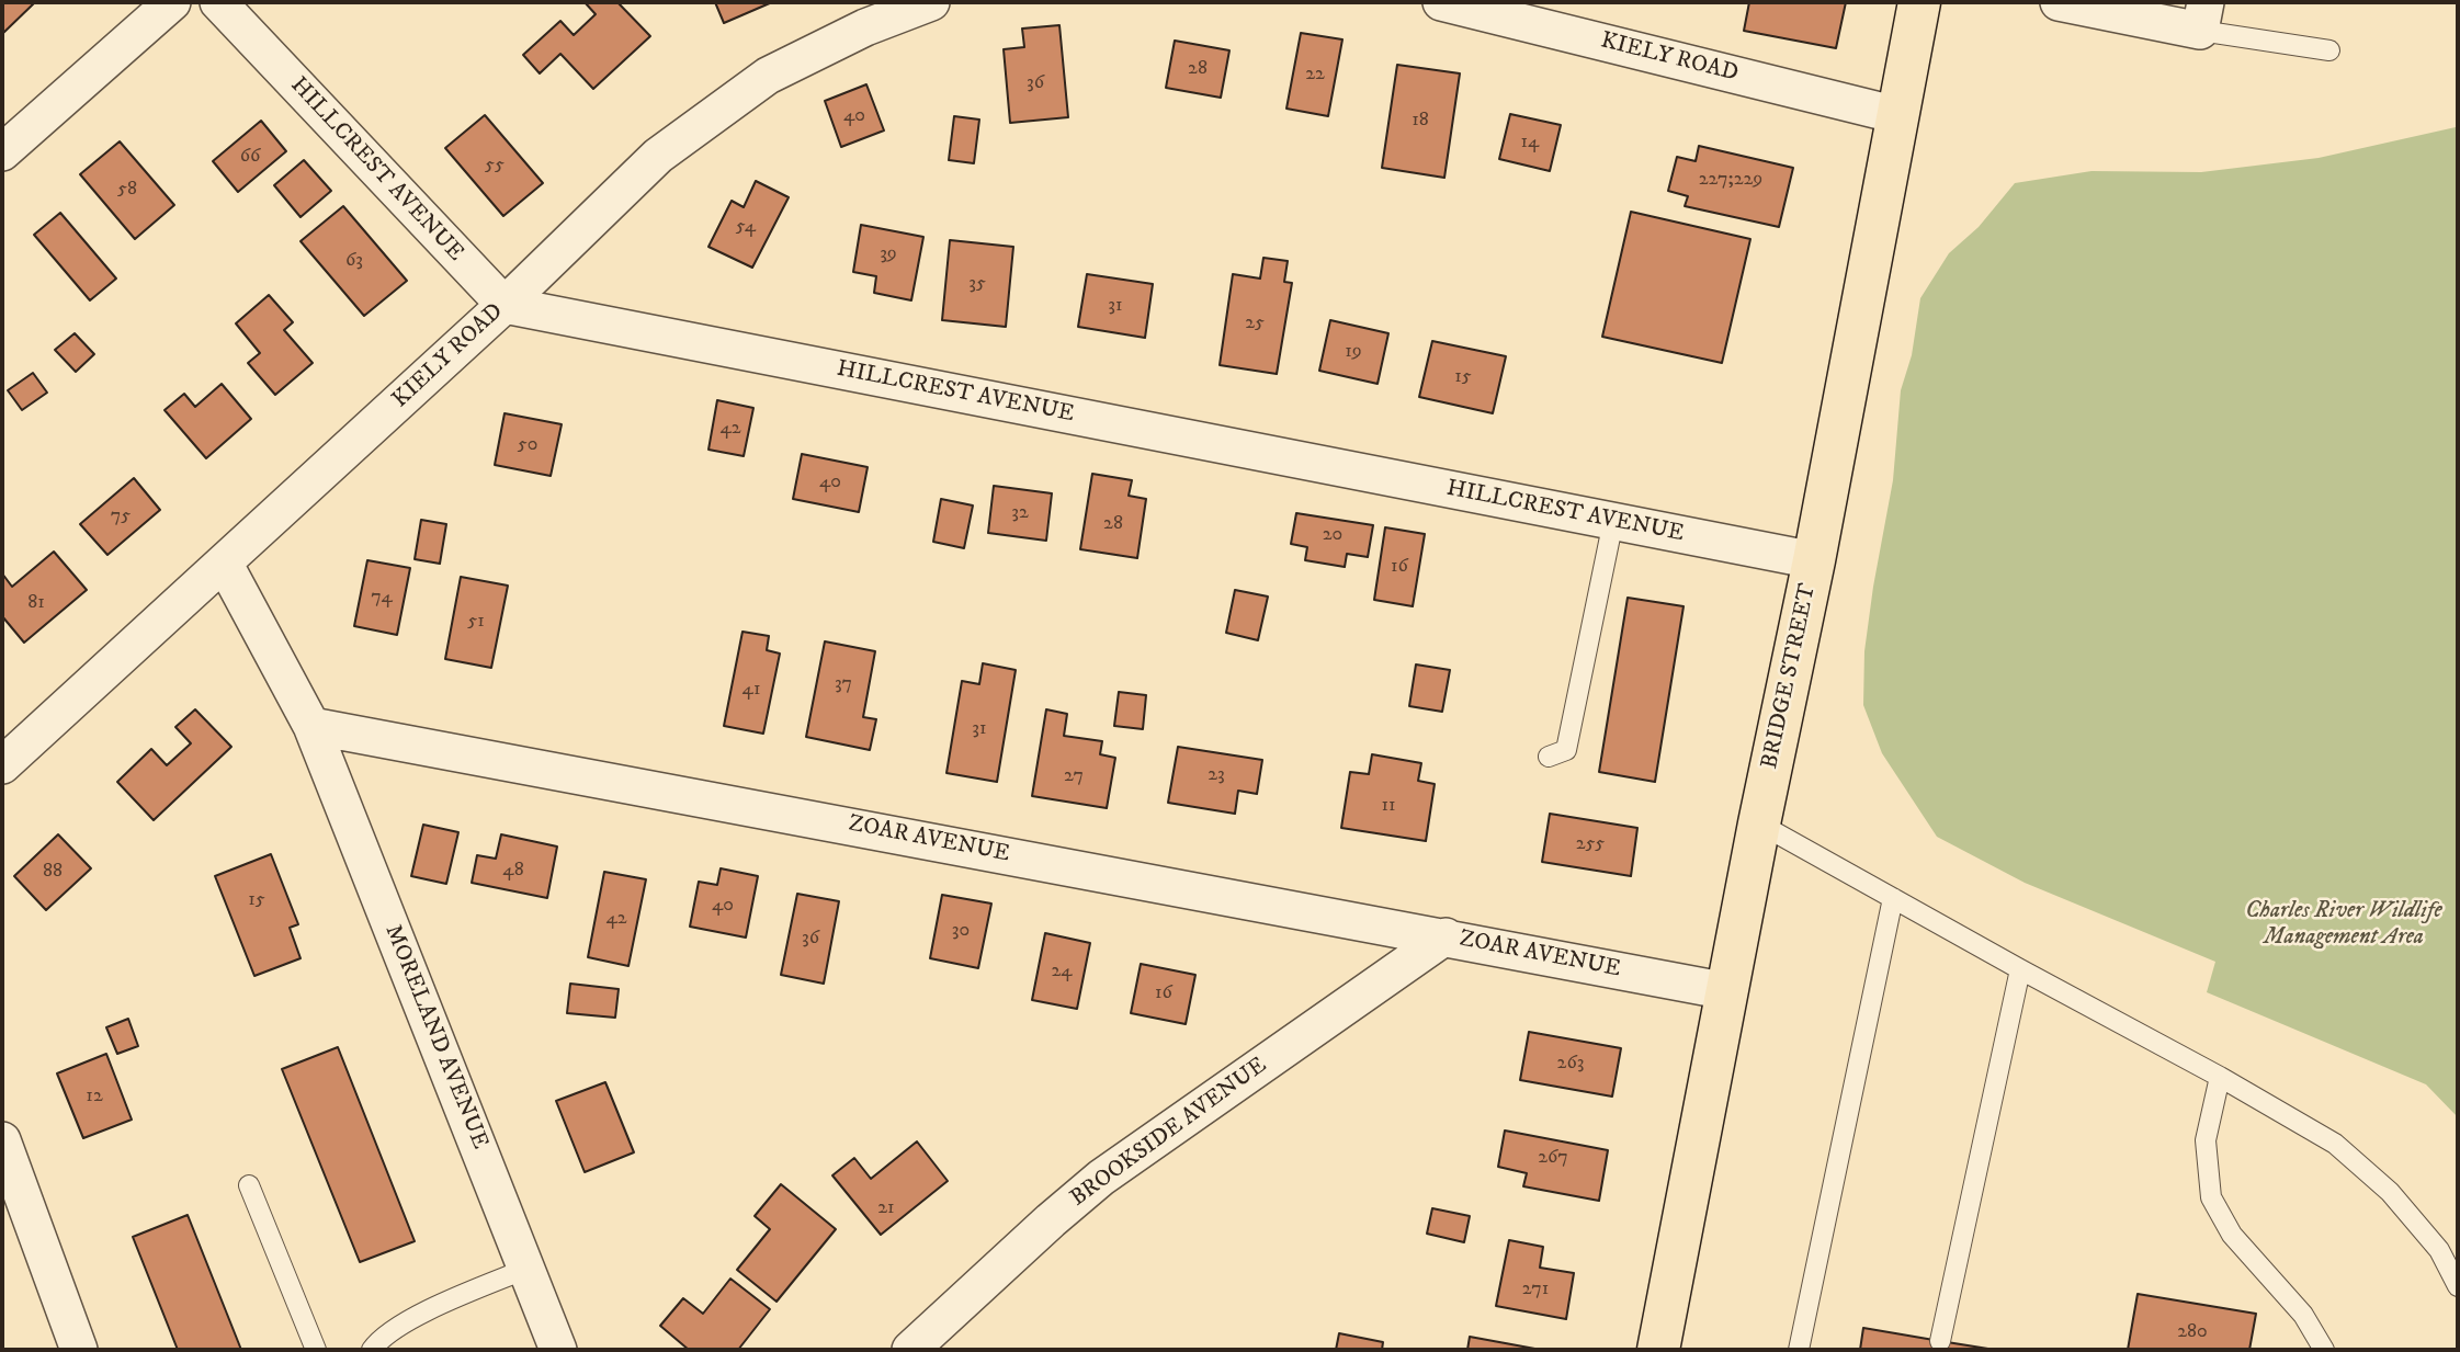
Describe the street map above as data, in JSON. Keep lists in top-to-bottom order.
{
  "streets": {
    "main road": ["BRIDGE STREET"],
    "street": [
      "KIELY ROAD",
      "HILLCREST AVENUE",
      "ZOAR AVENUE",
      "MORELAND AVENUE",
      "BROOKSIDE AVENUE"
    ]
  },
  "crossings": [
    ["KIELY ROAD", "HILLCREST AVENUE"],
    ["KIELY ROAD", "BRIDGE STREET"],
    ["HILLCREST AVENUE", "BRIDGE STREET"],
    ["BRIDGE STREET", "ZOAR AVENUE"],
    ["ZOAR AVENUE", "MORELAND AVENUE"],
    ["ZOAR AVENUE", "BROOKSIDE AVENUE"]
  ],
  "parks": ["Charles River Wildlife Management Area"],
  "house_numbers": [
    "28",
    "22",
    "36",
    "40",
    "18",
    "14",
    "66",
    "55",
    "227;229",
    "58",
    "54",
    "39",
    "63",
    "35",
    "31",
    "25",
    "19",
    "15",
    "42",
    "50",
    "40",
    "32",
    "75",
    "28",
    "20",
    "16",
    "74",
    "81",
    "51",
    "37",
    "41",
    "31",
    "23",
    "27",
    "11",
    "255",
    "48",
    "88",
    "15",
    "40",
    "42",
    "30",
    "36",
    "24",
    "16",
    "263",
    "12",
    "267",
    "21",
    "271",
    "280"
  ]
}
